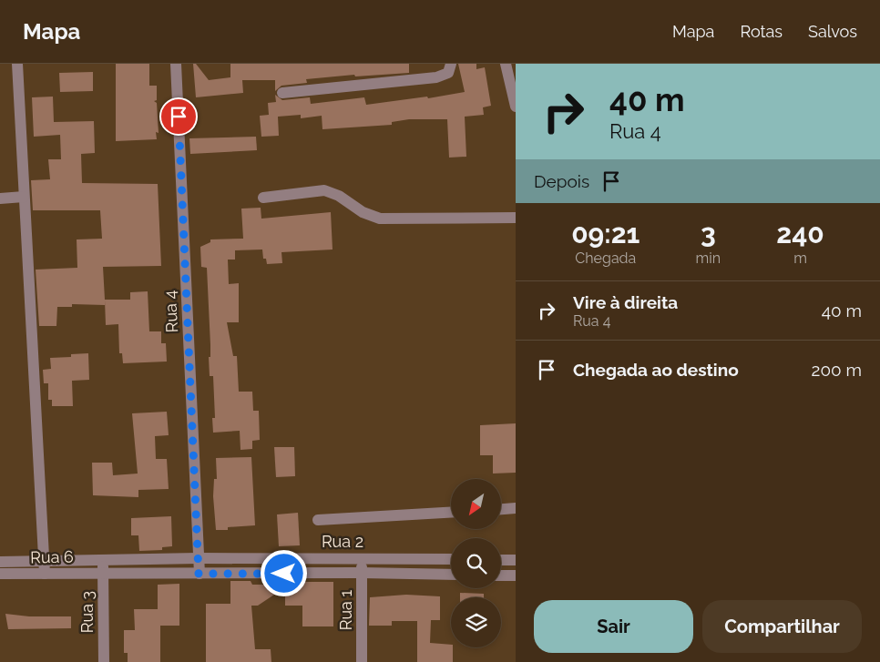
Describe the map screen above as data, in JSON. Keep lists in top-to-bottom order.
{
  "streets": {
    "street": [
      "Rua 4",
      "Rua 2",
      "Rua 6",
      "Rua 1",
      "Rua 3"
    ]
  },
  "crossings": [
    ["Rua 4", "Rua 2"],
    ["Rua 2", "Rua 1"],
    ["Rua 6", "Rua 3"]
  ],
  "north": "bottom left",
  "page": {
    "header": "Mapa",
    "nav": ["Mapa", "Rotas", "Salvos"],
    "turn": ["40 m", "Rua 4"],
    "then": "Depois",
    "eta": [
      "09:21",
      "Chegada",
      "3",
      "min",
      "240",
      "m"
    ],
    "list": [
      {
        "name": "Vire à direita",
        "note": "Rua 4",
        "value": "40 m"
      },
      {
        "name": "Chegada ao destino",
        "value": "200 m"
      }
    ],
    "buttons": ["Sair", "Compartilhar"]
  }
}
